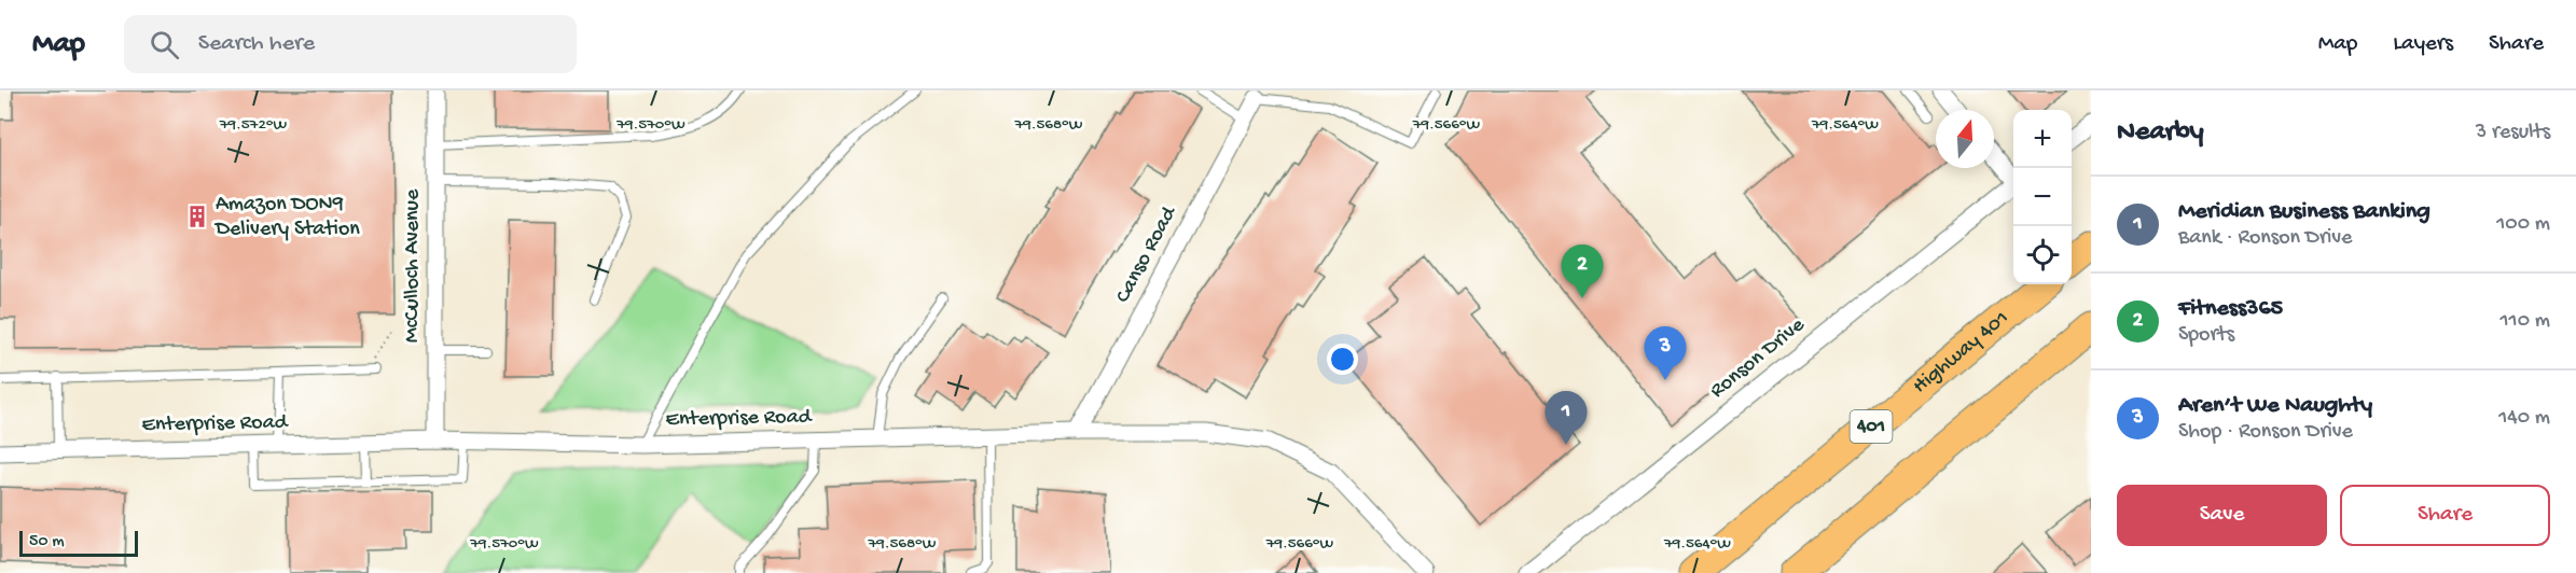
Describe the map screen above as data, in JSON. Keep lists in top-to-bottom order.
{
  "streets": {
    "highway": ["Highway 401", "401"],
    "street": [
      "Canso Road",
      "McCulloch Avenue",
      "Ronson Drive",
      "Enterprise Road"
    ]
  },
  "crossings": [
    ["Canso Road", "Enterprise Road"],
    ["McCulloch Avenue", "Enterprise Road"]
  ],
  "places": {
    "building": ["Amazon DON9 Delivery Station"]
  },
  "scale_bar": "50 m",
  "north": "top",
  "page": {
    "header": "Map",
    "search": "Search here",
    "nav": ["Map", "Layers", "Share"],
    "heading": ["Nearby", "3 results"],
    "map_buttons": ["+", "−"],
    "list": [
      {
        "mark": "1",
        "name": "Meridian Business Banking",
        "note": "Bank · Ronson Drive",
        "value": "100 m"
      },
      {
        "mark": "2",
        "name": "Fitness365",
        "note": "Sports",
        "value": "110 m"
      },
      {
        "mark": "3",
        "name": "Aren’t We Naughty",
        "note": "Shop · Ronson Drive",
        "value": "140 m"
      }
    ],
    "pins": ["2", "3", "1"],
    "buttons": ["Save", "Share"],
    "scale": "50 m"
  },
  "coordinates": [
    "79.572°W",
    "79.570°W",
    "79.568°W",
    "79.566°W",
    "79.564°W"
  ]
}
